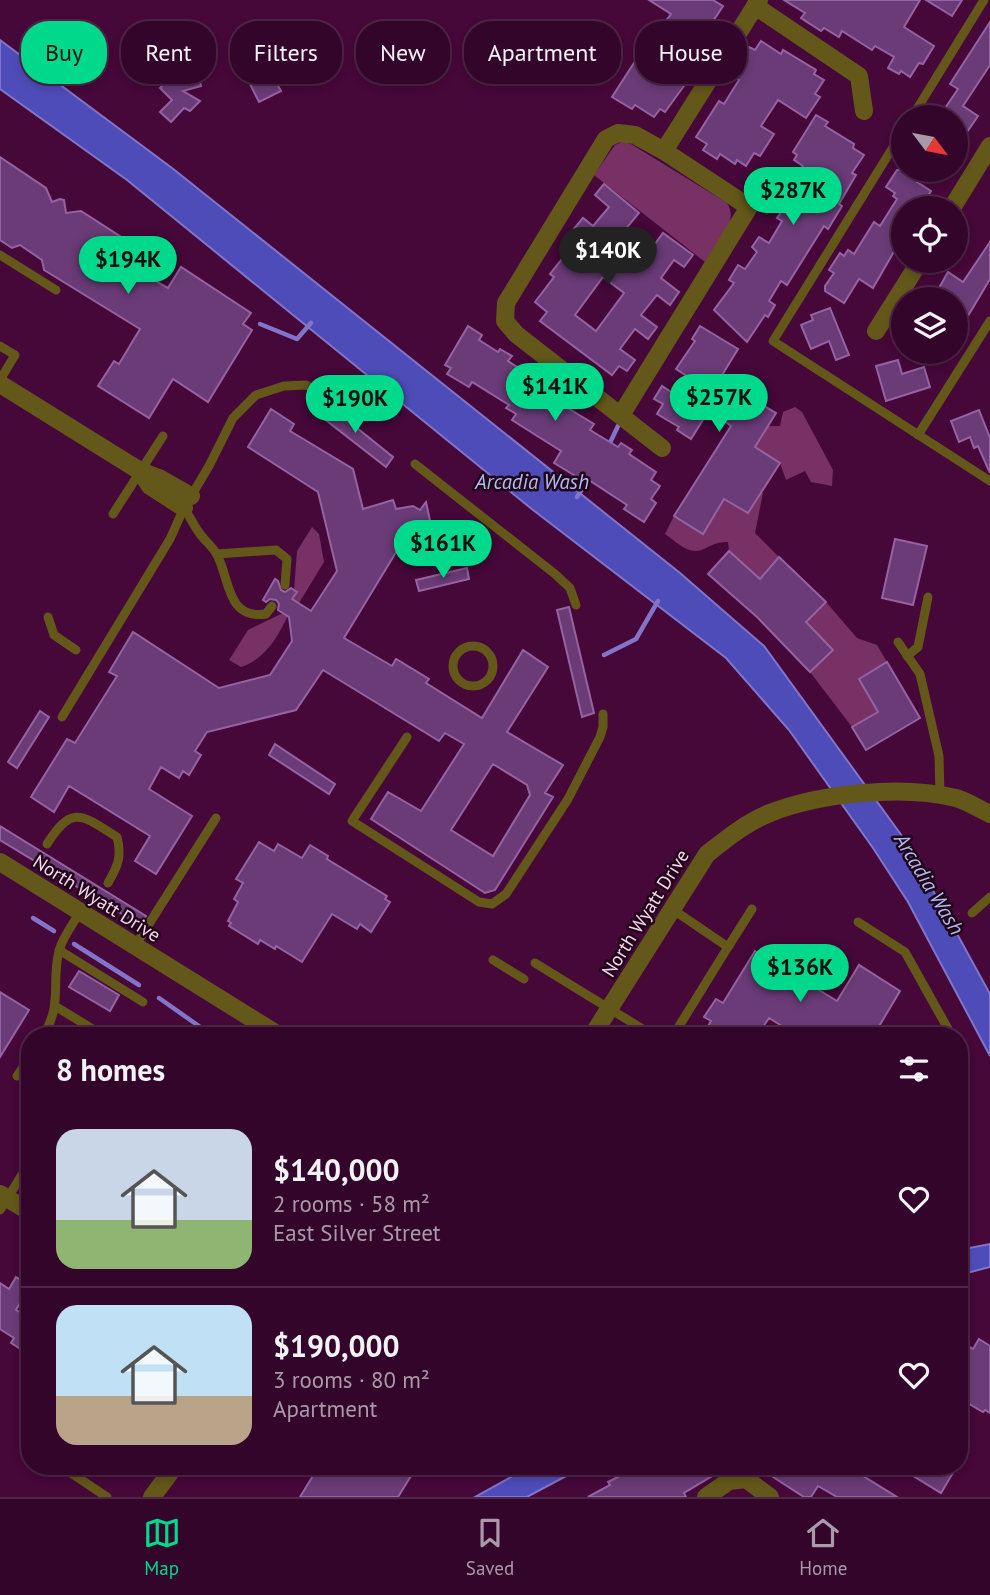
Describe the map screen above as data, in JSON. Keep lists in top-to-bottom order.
{
  "streets": {
    "street": ["North Wyatt Drive"]
  },
  "water": ["Arcadia Wash"],
  "north": "bottom right",
  "page": {
    "chip": [
      "Buy",
      "Rent",
      "Filters",
      "New",
      "Apartment",
      "House"
    ],
    "price": [
      "$287K",
      "$140K",
      "$194K",
      "$141K",
      "$257K",
      "$190K",
      "$161K",
      "$136K"
    ],
    "heading": "8 homes",
    "list": [
      {
        "name": "$140,000",
        "note": "2 rooms · 58 m² · East Silver Street"
      },
      {
        "name": "$190,000",
        "note": "3 rooms · 80 m² · Apartment"
      }
    ],
    "tabs": ["Map", "Saved", "Home"]
  }
}
